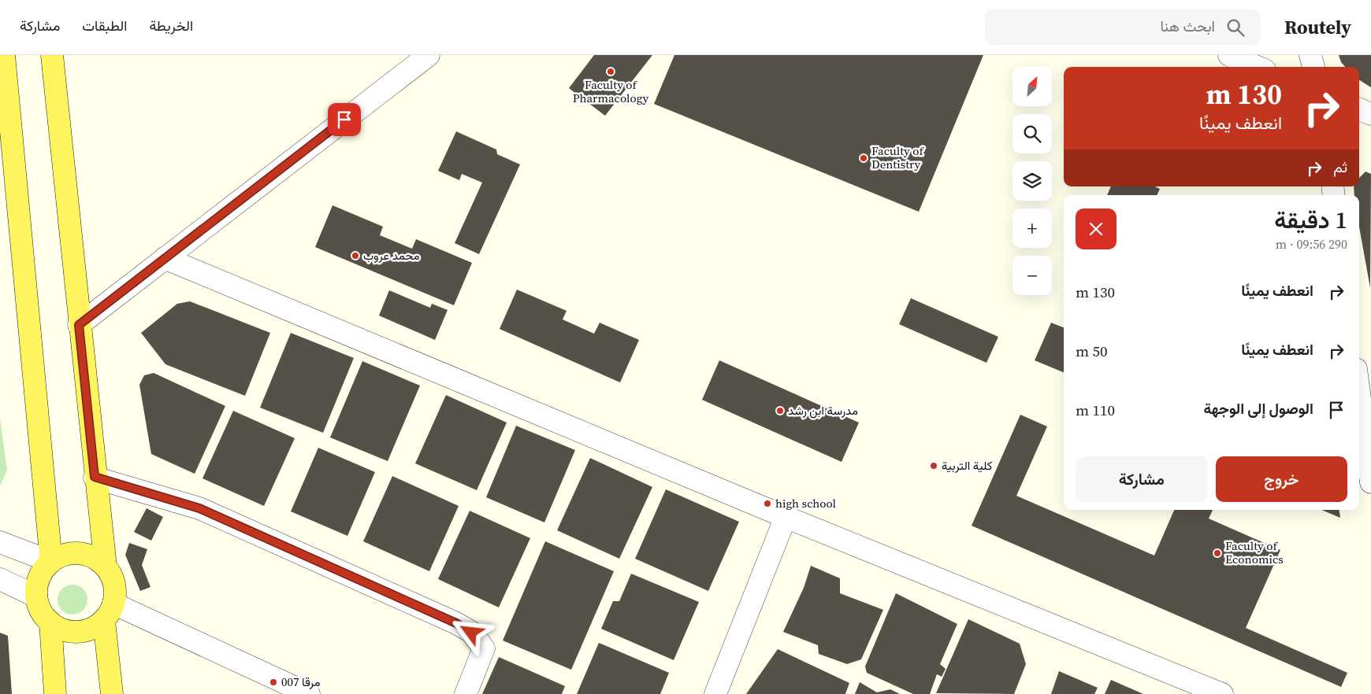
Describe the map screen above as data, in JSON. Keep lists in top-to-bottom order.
{
  "places": [
    "Faculty of Pharmacology",
    "Faculty of Dentistry",
    "محمد عروب",
    "مدرسة ابن رشد",
    "كلية التربية",
    "high school",
    "Faculty of Economics",
    "مرقا 007"
  ],
  "north": "top right",
  "page": {
    "header": "Routely",
    "search": "ابحث هنا",
    "nav": ["الخريطة", "الطبقات", "مشاركة"],
    "map_buttons": ["+", "−"],
    "turn": ["130 m", "انعطف يمينًا"],
    "then": "ثم",
    "heading": ["1 دقيقة", "290 m · 09:56"],
    "list": [
      {
        "name": "انعطف يمينًا",
        "value": "130 m"
      },
      {
        "name": "انعطف يمينًا",
        "value": "50 m"
      },
      {
        "name": "الوصول إلى الوجهة",
        "value": "110 m"
      }
    ],
    "buttons": ["خروج", "مشاركة"]
  }
}
